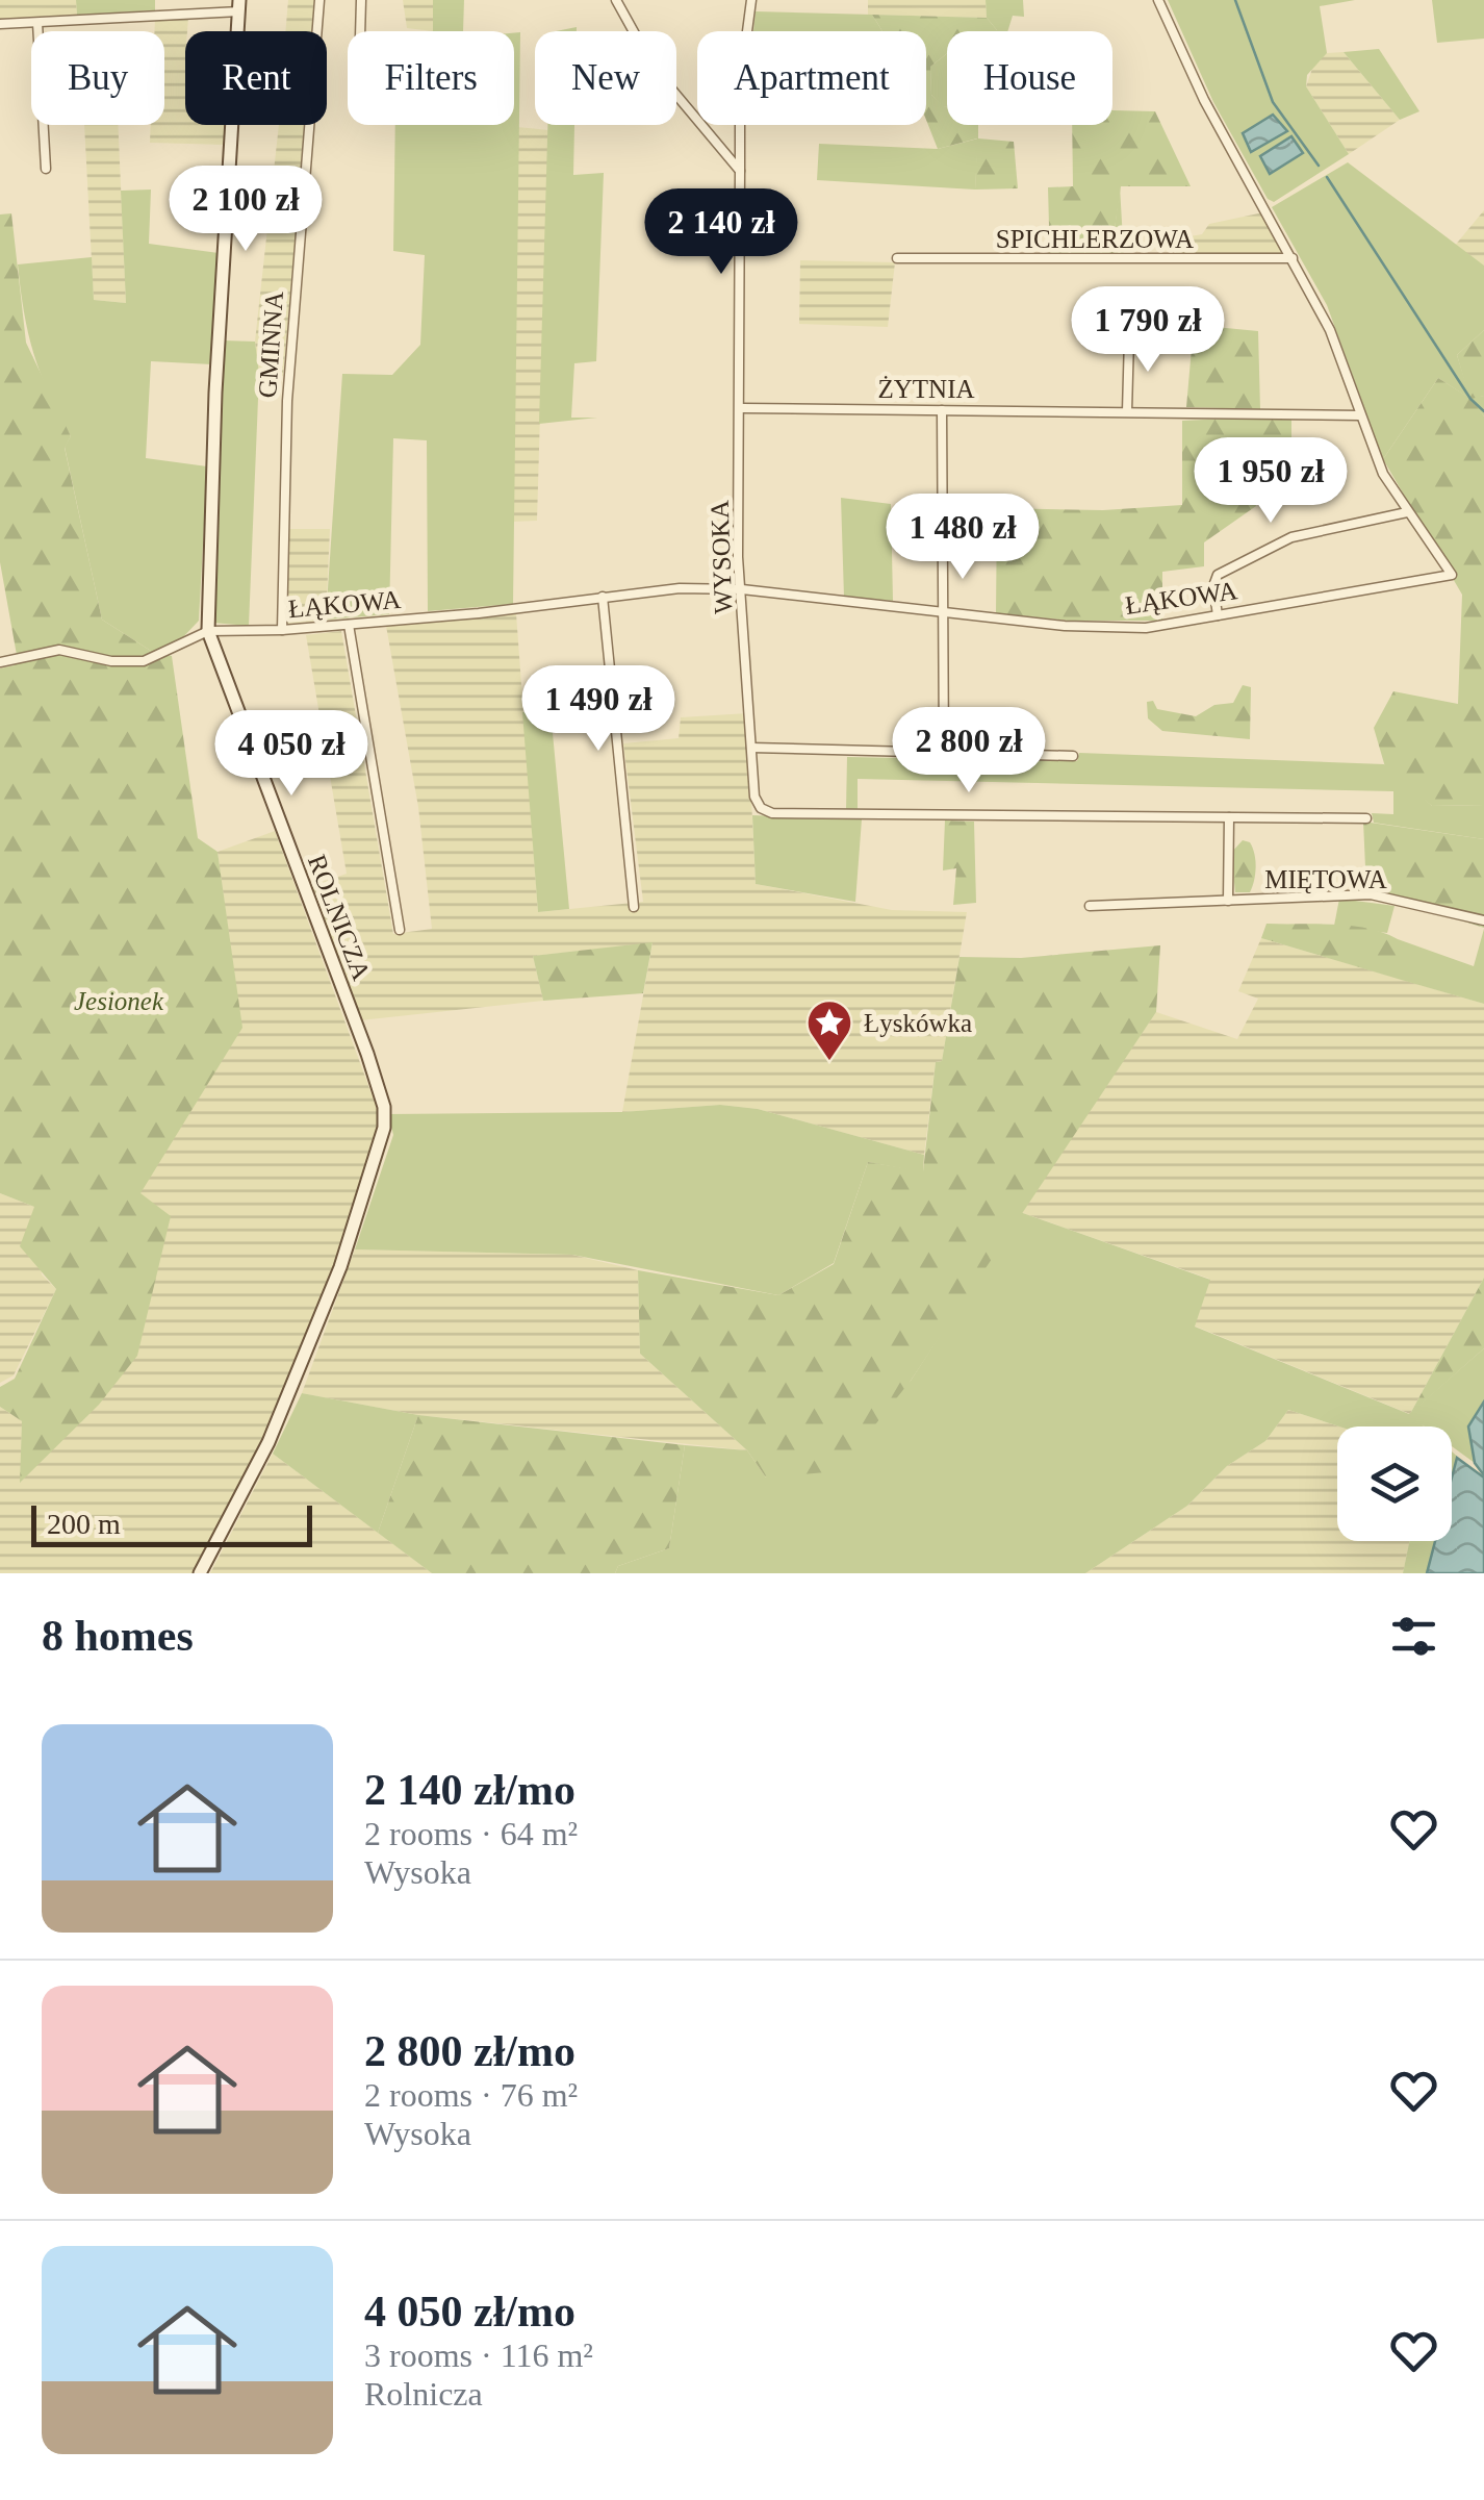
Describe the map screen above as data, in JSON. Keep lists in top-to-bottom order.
{
  "streets": {
    "street": [
      "SPICHLERZOWA",
      "GMINNA",
      "ŻYTNIA",
      "WYSOKA",
      "ŁĄKOWA",
      "MIĘTOWA",
      "ROLNICZA"
    ]
  },
  "crossings": [
    ["SPICHLERZOWA", "ŁĄKOWA"],
    ["GMINNA", "ŁĄKOWA"],
    ["ŻYTNIA", "WYSOKA"],
    ["ŻYTNIA", "ŁĄKOWA"],
    ["WYSOKA", "ŁĄKOWA"],
    ["ŁĄKOWA", "ROLNICZA"]
  ],
  "parks": ["Jesionek"],
  "places": {
    "place": ["Łyskówka"]
  },
  "scale_bar": "200 m",
  "page": {
    "chip": [
      "Buy",
      "Rent",
      "Filters",
      "New",
      "Apartment",
      "House"
    ],
    "price": [
      "2 100 zł",
      "2 140 zł",
      "1 790 zł",
      "1 950 zł",
      "1 480 zł",
      "1 490 zł",
      "2 800 zł",
      "4 050 zł"
    ],
    "scale": "200 m",
    "heading": "8 homes",
    "list": [
      {
        "name": "2 140 zł/mo",
        "note": "2 rooms · 64 m² · Wysoka"
      },
      {
        "name": "2 800 zł/mo",
        "note": "2 rooms · 76 m² · Wysoka"
      },
      {
        "name": "4 050 zł/mo",
        "note": "3 rooms · 116 m² · Rolnicza"
      }
    ]
  }
}
